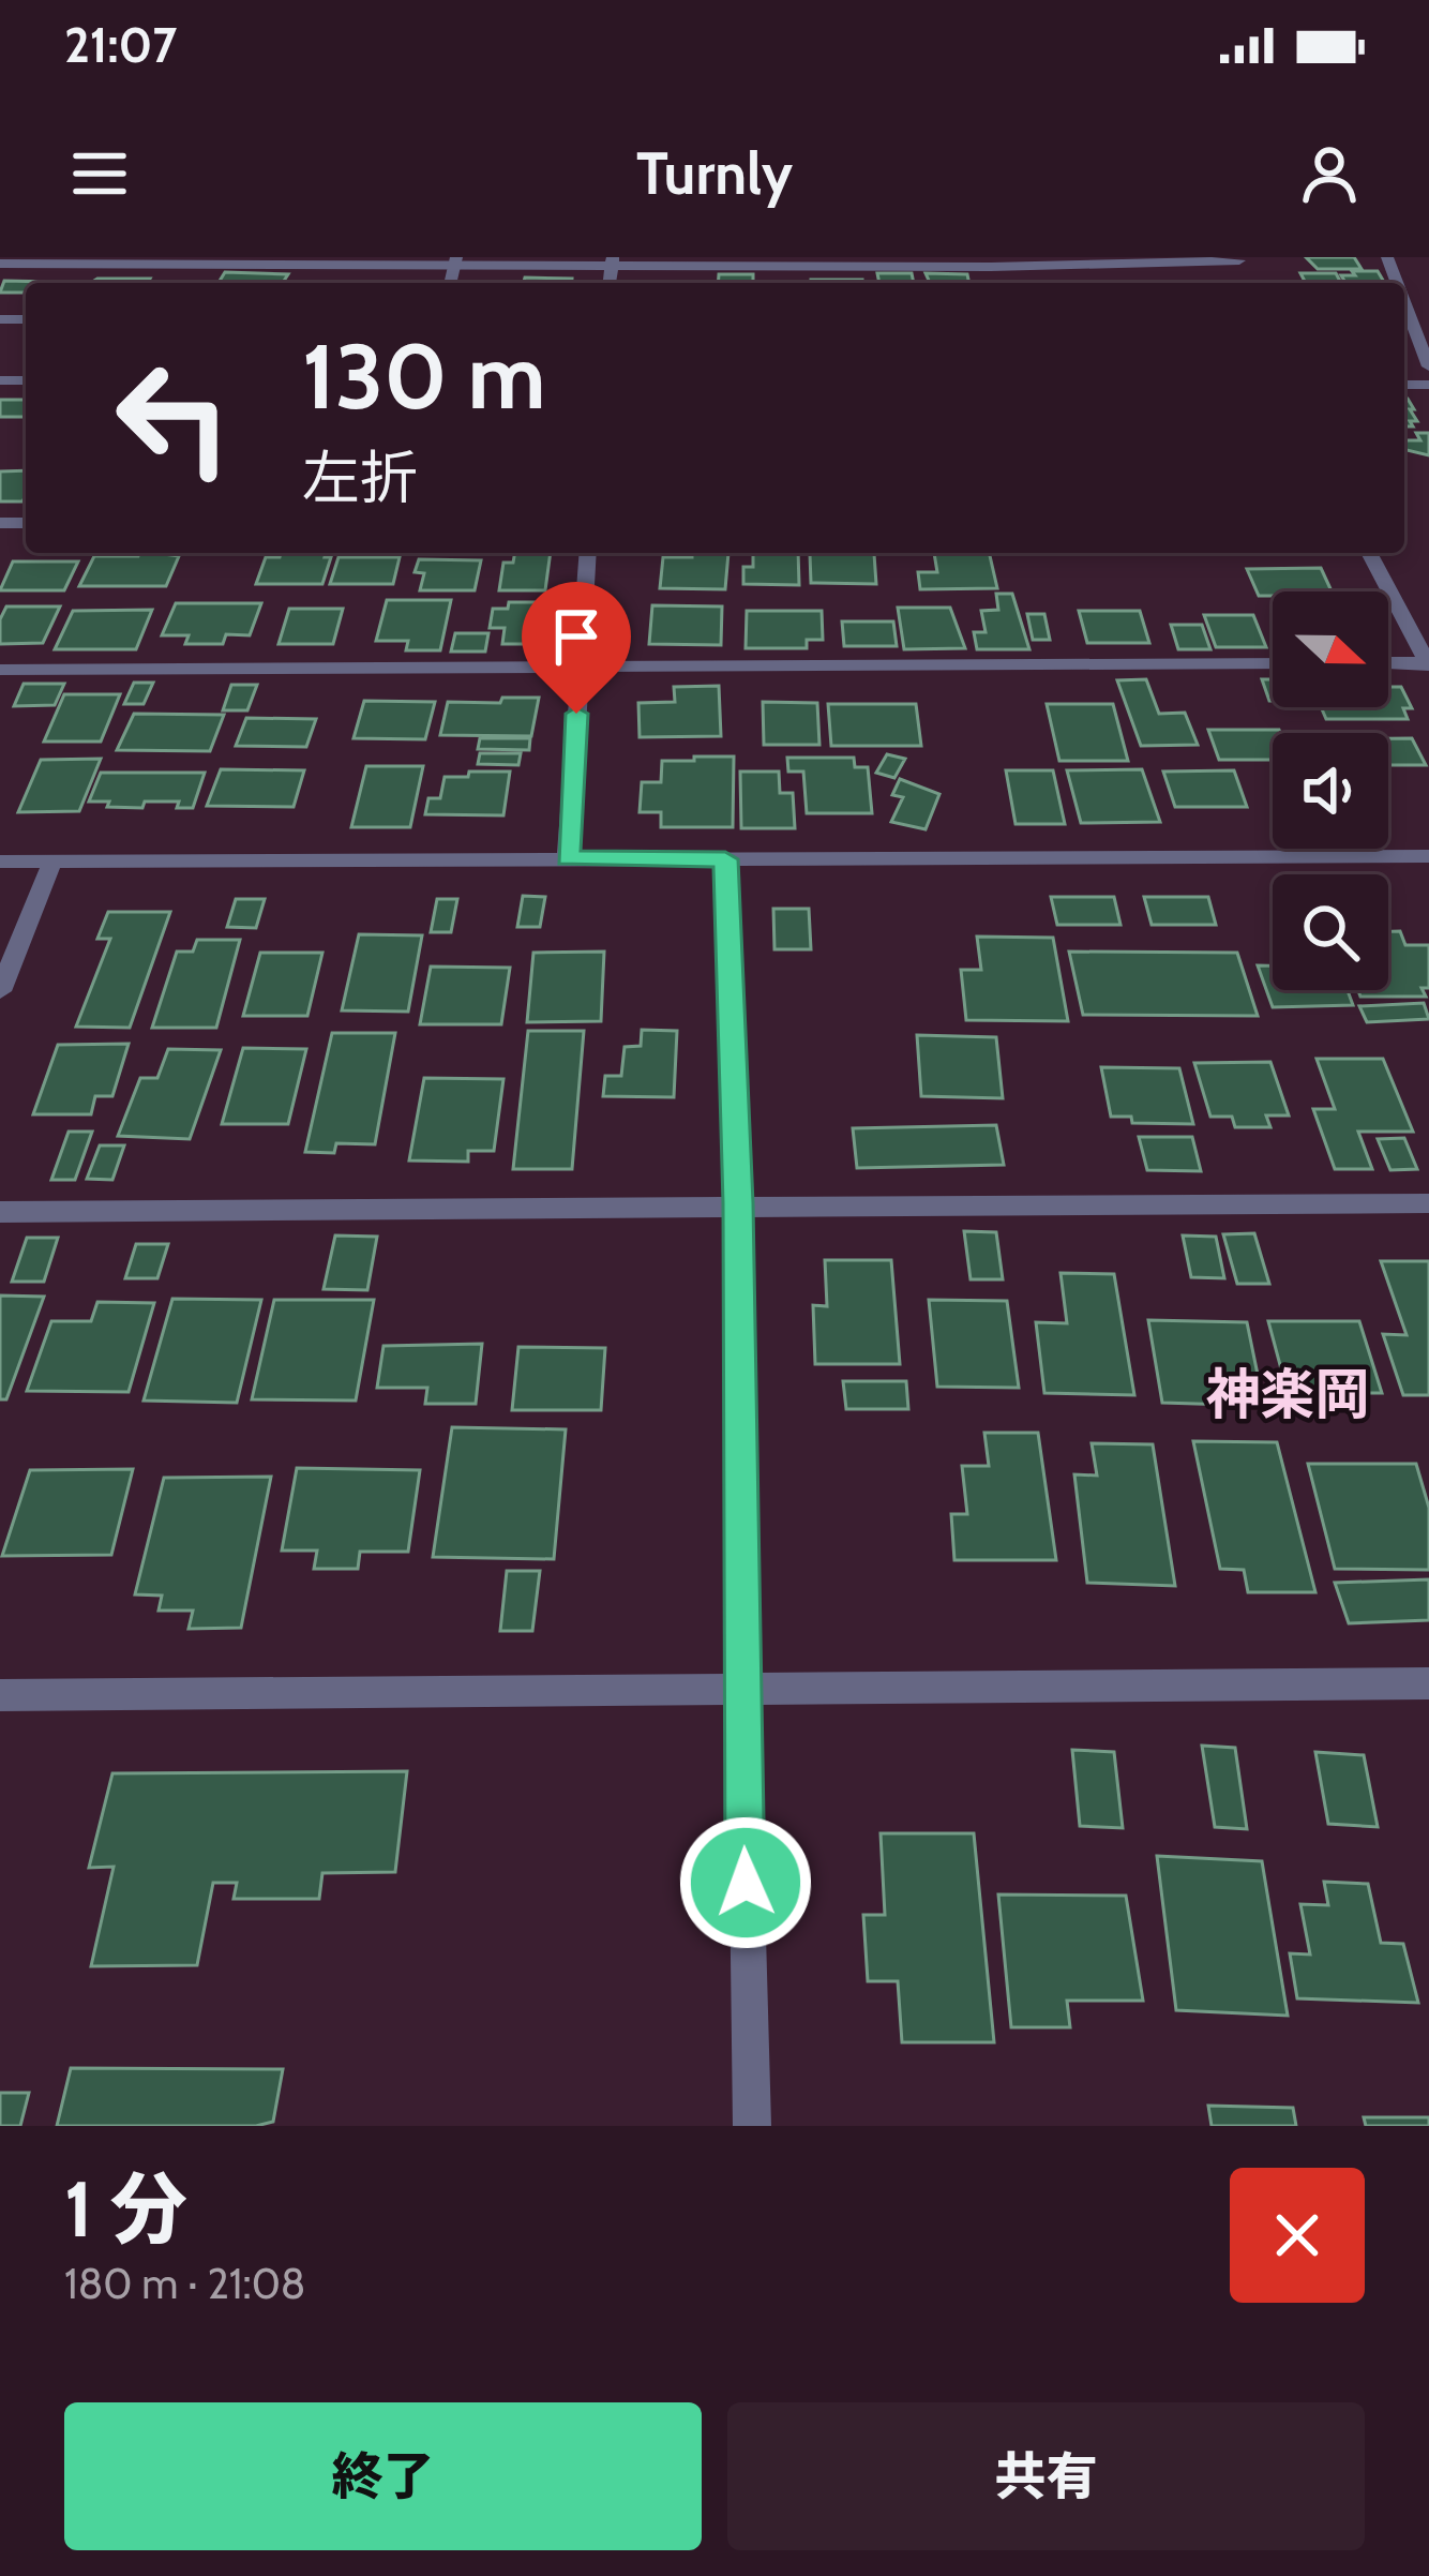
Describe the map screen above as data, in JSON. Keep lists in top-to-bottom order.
{
  "districts": ["神楽岡"],
  "north": "right",
  "page": {
    "status": "21:07",
    "header": "Turnly",
    "turn": ["130 m", "左折"],
    "heading": ["1 分", "180 m · 21:08"],
    "buttons": ["終了", "共有"]
  }
}
